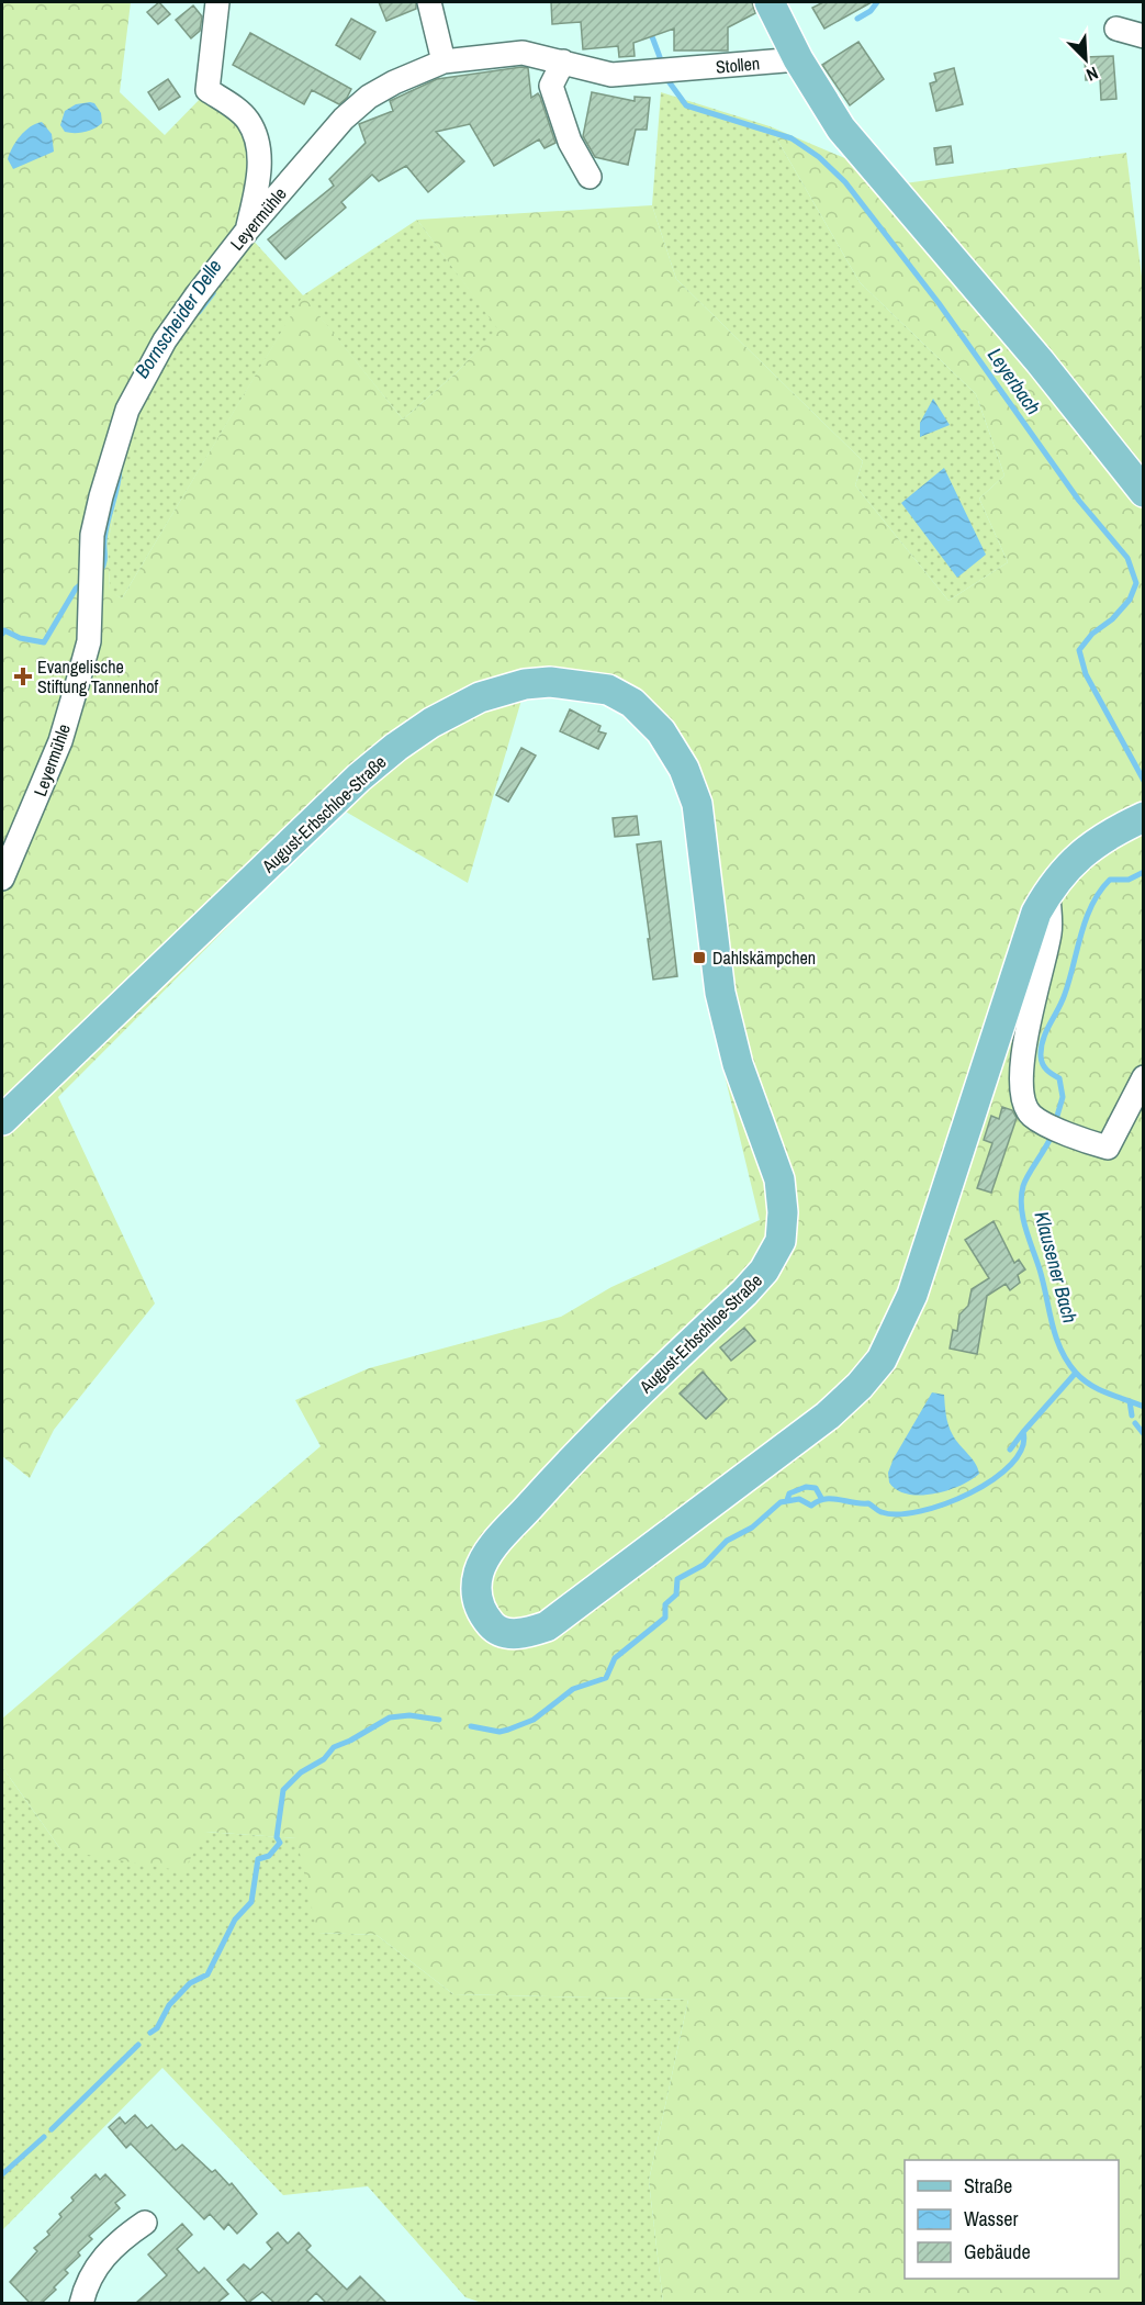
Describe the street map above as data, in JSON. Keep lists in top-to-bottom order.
{
  "streets": {
    "main road": ["August-Erbschloe-Straße"],
    "street": ["Stollen", "Leyermühle"]
  },
  "crossings": [
    ["Stollen", "Leyermühle"]
  ],
  "water": ["Bornscheider Delle", "Leyerbach", "Klausener Bach"],
  "places": {
    "health": ["Evangelische Stiftung Tannenhof"],
    "transit": ["Dahlskämpchen"]
  },
  "legend": ["Straße", "Wasser", "Gebäude"],
  "north": "bottom right"
}
